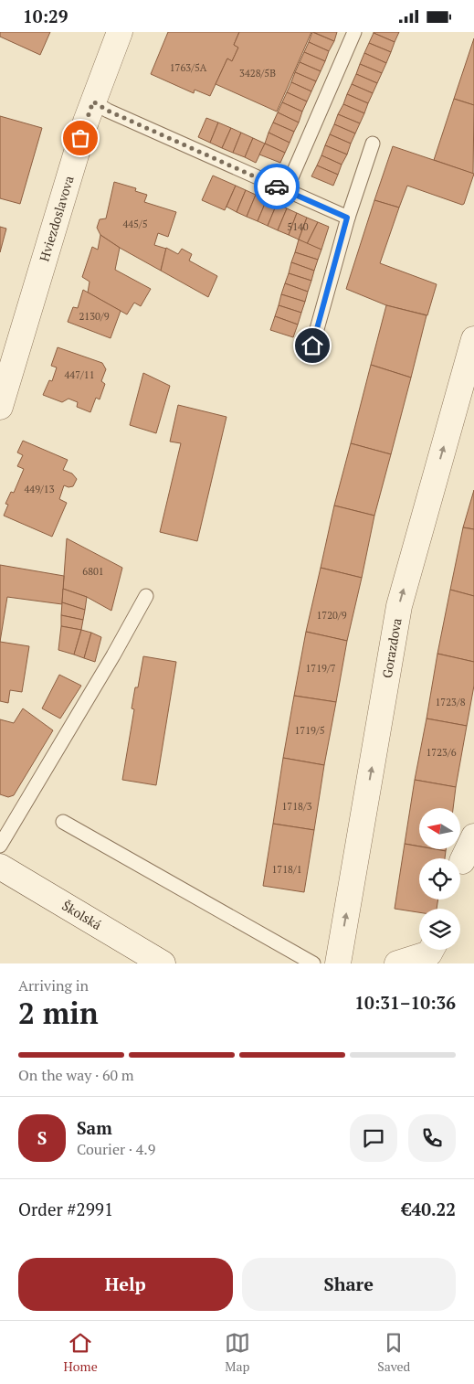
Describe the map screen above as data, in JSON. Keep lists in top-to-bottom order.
{
  "streets": {
    "street": ["Hviezdoslavova", "Gorazdova", "Školská"]
  },
  "one_way": ["Gorazdova"],
  "house_numbers": [
    "1763/5A",
    "3428/5B",
    "445/5",
    "5140",
    "2130/9",
    "447/11",
    "449/13",
    "6801",
    "1720/9",
    "1719/7",
    "1723/8",
    "1719/5",
    "1723/6",
    "1718/3",
    "1718/1"
  ],
  "north": "left",
  "page": {
    "status": "10:29",
    "heading": ["2 min", "Arriving in", "10:31–10:36"],
    "panel": [
      "Sam",
      "Courier · 4.9",
      "Order #2991",
      "€40.22"
    ],
    "bar": "On the way · 60 m",
    "round": "S",
    "buttons": ["Help", "Share"],
    "tabs": ["Home", "Map", "Saved"]
  }
}
